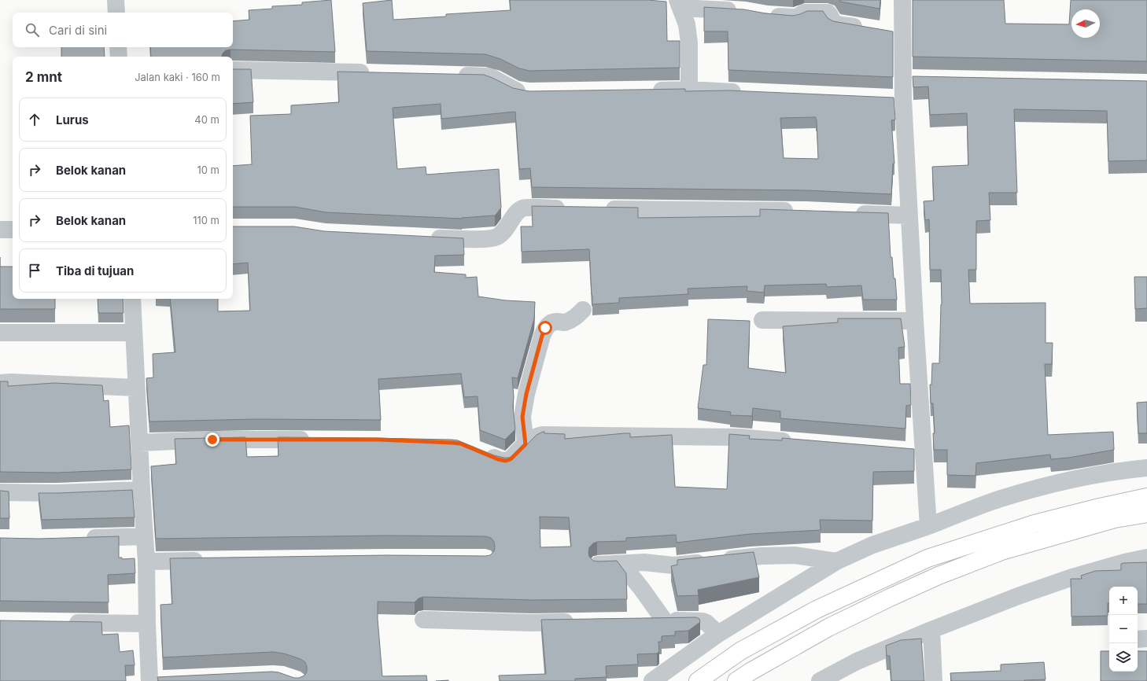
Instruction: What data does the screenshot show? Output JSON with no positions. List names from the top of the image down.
{
  "north": "left",
  "page": {
    "search": "Cari di sini",
    "heading": ["2 mnt", "Jalan kaki · 160 m"],
    "list": [
      ["Lurus", "40 m"],
      ["Belok kanan", "10 m"],
      ["Belok kanan", "110 m"],
      "Tiba di tujuan"
    ],
    "map_buttons": ["+", "−"]
  }
}
